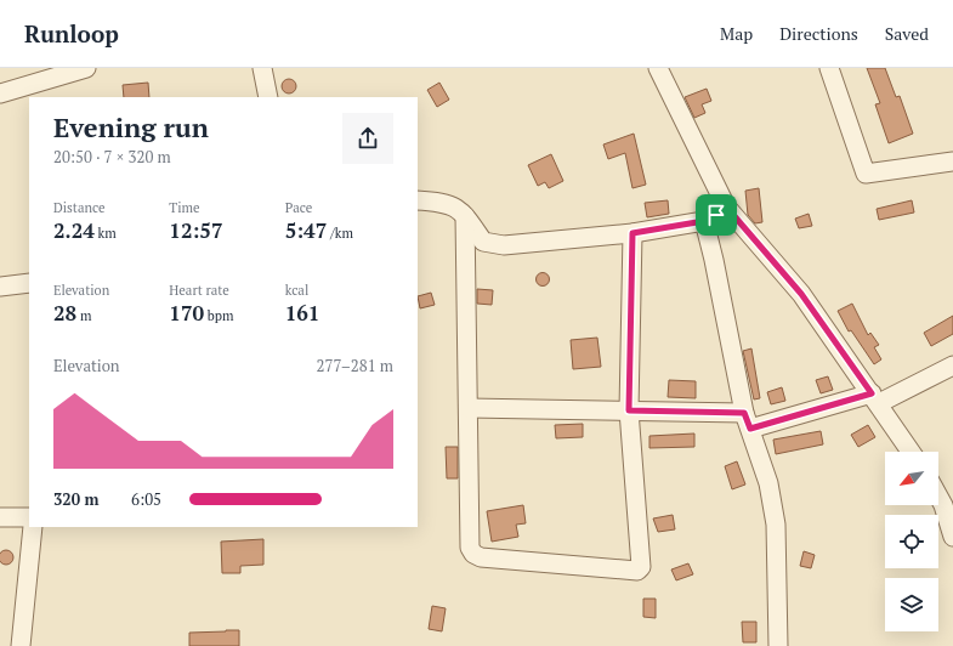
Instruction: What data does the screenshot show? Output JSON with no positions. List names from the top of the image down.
{
  "north": "bottom left",
  "page": {
    "header": "Runloop",
    "nav": ["Map", "Directions", "Saved"],
    "heading": ["Evening run", "20:50 · 7 × 320 m"],
    "stats": [
      ["Distance", "2.24 km"],
      ["Time", "12:57"],
      ["Pace", "5:47 /km"],
      ["Elevation", "28 m"],
      ["Heart rate", "170 bpm"],
      ["kcal", "161"]
    ],
    "chart": ["Elevation", "277–281 m"],
    "list": [
      {
        "name": "320 m",
        "note": "6:05"
      }
    ]
  }
}
